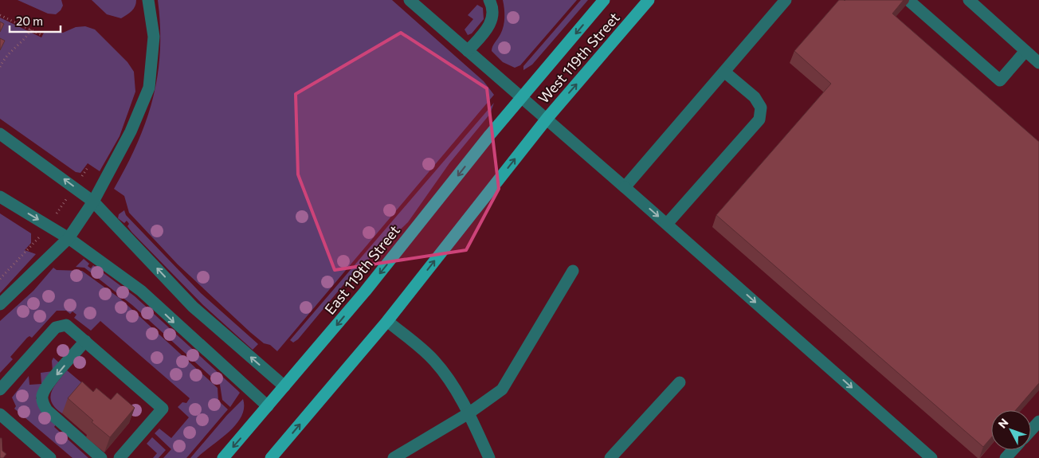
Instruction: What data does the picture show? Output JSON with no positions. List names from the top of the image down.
{
  "streets": {
    "main road": ["West 119th Street", "East 119th Street"]
  },
  "crossings": [
    ["West 119th Street", "East 119th Street"]
  ],
  "scale_bar": "20 m",
  "north": "top left"
}
